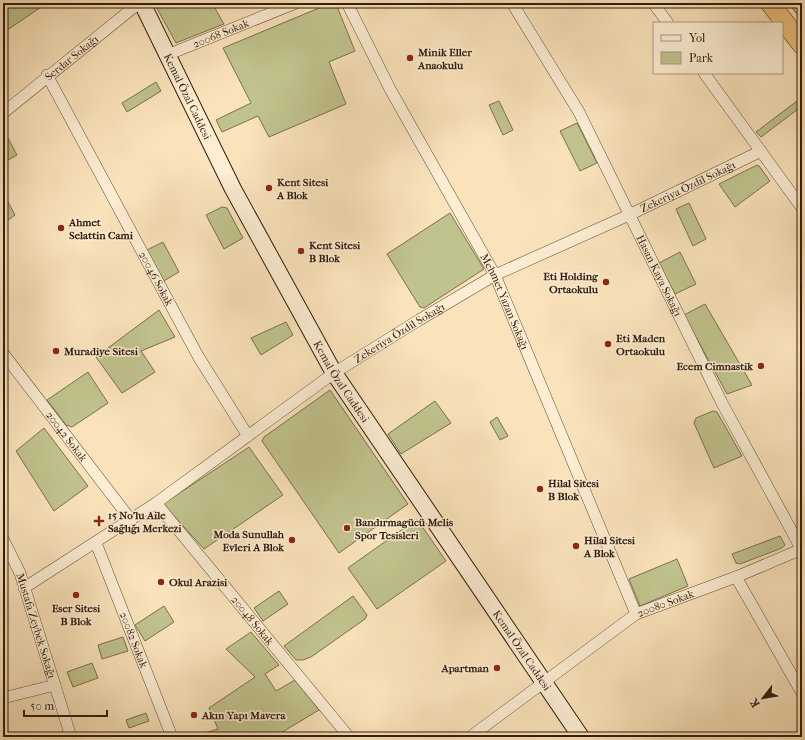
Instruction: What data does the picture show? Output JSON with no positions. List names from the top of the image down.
{
  "streets": {
    "main road": ["Kemal Özal Caddesi"],
    "street": [
      "20068 Sokak",
      "Serdar Sokağı",
      "Zekeriya Özdil Sokağı",
      "Hasan Kaya Sokağı",
      "20046 Sokak",
      "Mehmet Yazan Sokağı",
      "20042 Sokak",
      "20080 Sokak",
      "20048 Sokak",
      "Mustafa Zeybek Sokağı",
      "20082 Sokak"
    ]
  },
  "crossings": [
    ["20068 Sokak", "Kemal Özal Caddesi"],
    ["Serdar Sokağı", "Kemal Özal Caddesi"],
    ["Serdar Sokağı", "20046 Sokak"],
    ["Kemal Özal Caddesi", "Zekeriya Özdil Sokağı"],
    ["Kemal Özal Caddesi", "20080 Sokak"],
    ["Zekeriya Özdil Sokağı", "Hasan Kaya Sokağı"],
    ["Zekeriya Özdil Sokağı", "20046 Sokak"],
    ["Zekeriya Özdil Sokağı", "Mehmet Yazan Sokağı"],
    ["Zekeriya Özdil Sokağı", "20042 Sokak"],
    ["Zekeriya Özdil Sokağı", "20048 Sokak"],
    ["Zekeriya Özdil Sokağı", "Mustafa Zeybek Sokağı"],
    ["Zekeriya Özdil Sokağı", "20082 Sokak"],
    ["Hasan Kaya Sokağı", "20080 Sokak"],
    ["Mehmet Yazan Sokağı", "20080 Sokak"]
  ],
  "places": {
    "other": [
      "Minik Eller Anaokulu",
      "Kent Sitesi A Blok",
      "Ahmet Selattin Cami",
      "Kent Sitesi B Blok",
      "Eti Holding Ortaokulu",
      "Eti Maden Ortaokulu",
      "Muradiye Sitesi",
      "Ecem Cimnastik",
      "Hilal Sitesi B Blok",
      "Bandırmagücü Melis Spor Tesisleri",
      "Moda Sunullah Evleri A Blok",
      "Hilal Sitesi A Blok",
      "Okul Arazisi",
      "Eser Sitesi B Blok",
      "Apartman",
      "Akın Yapı Mavera"
    ],
    "health": ["15 No'lu Aile Sağlığı Merkezi"]
  },
  "legend": ["Yol", "Park"],
  "scale_bar": "50 m",
  "north": "bottom left"
}
